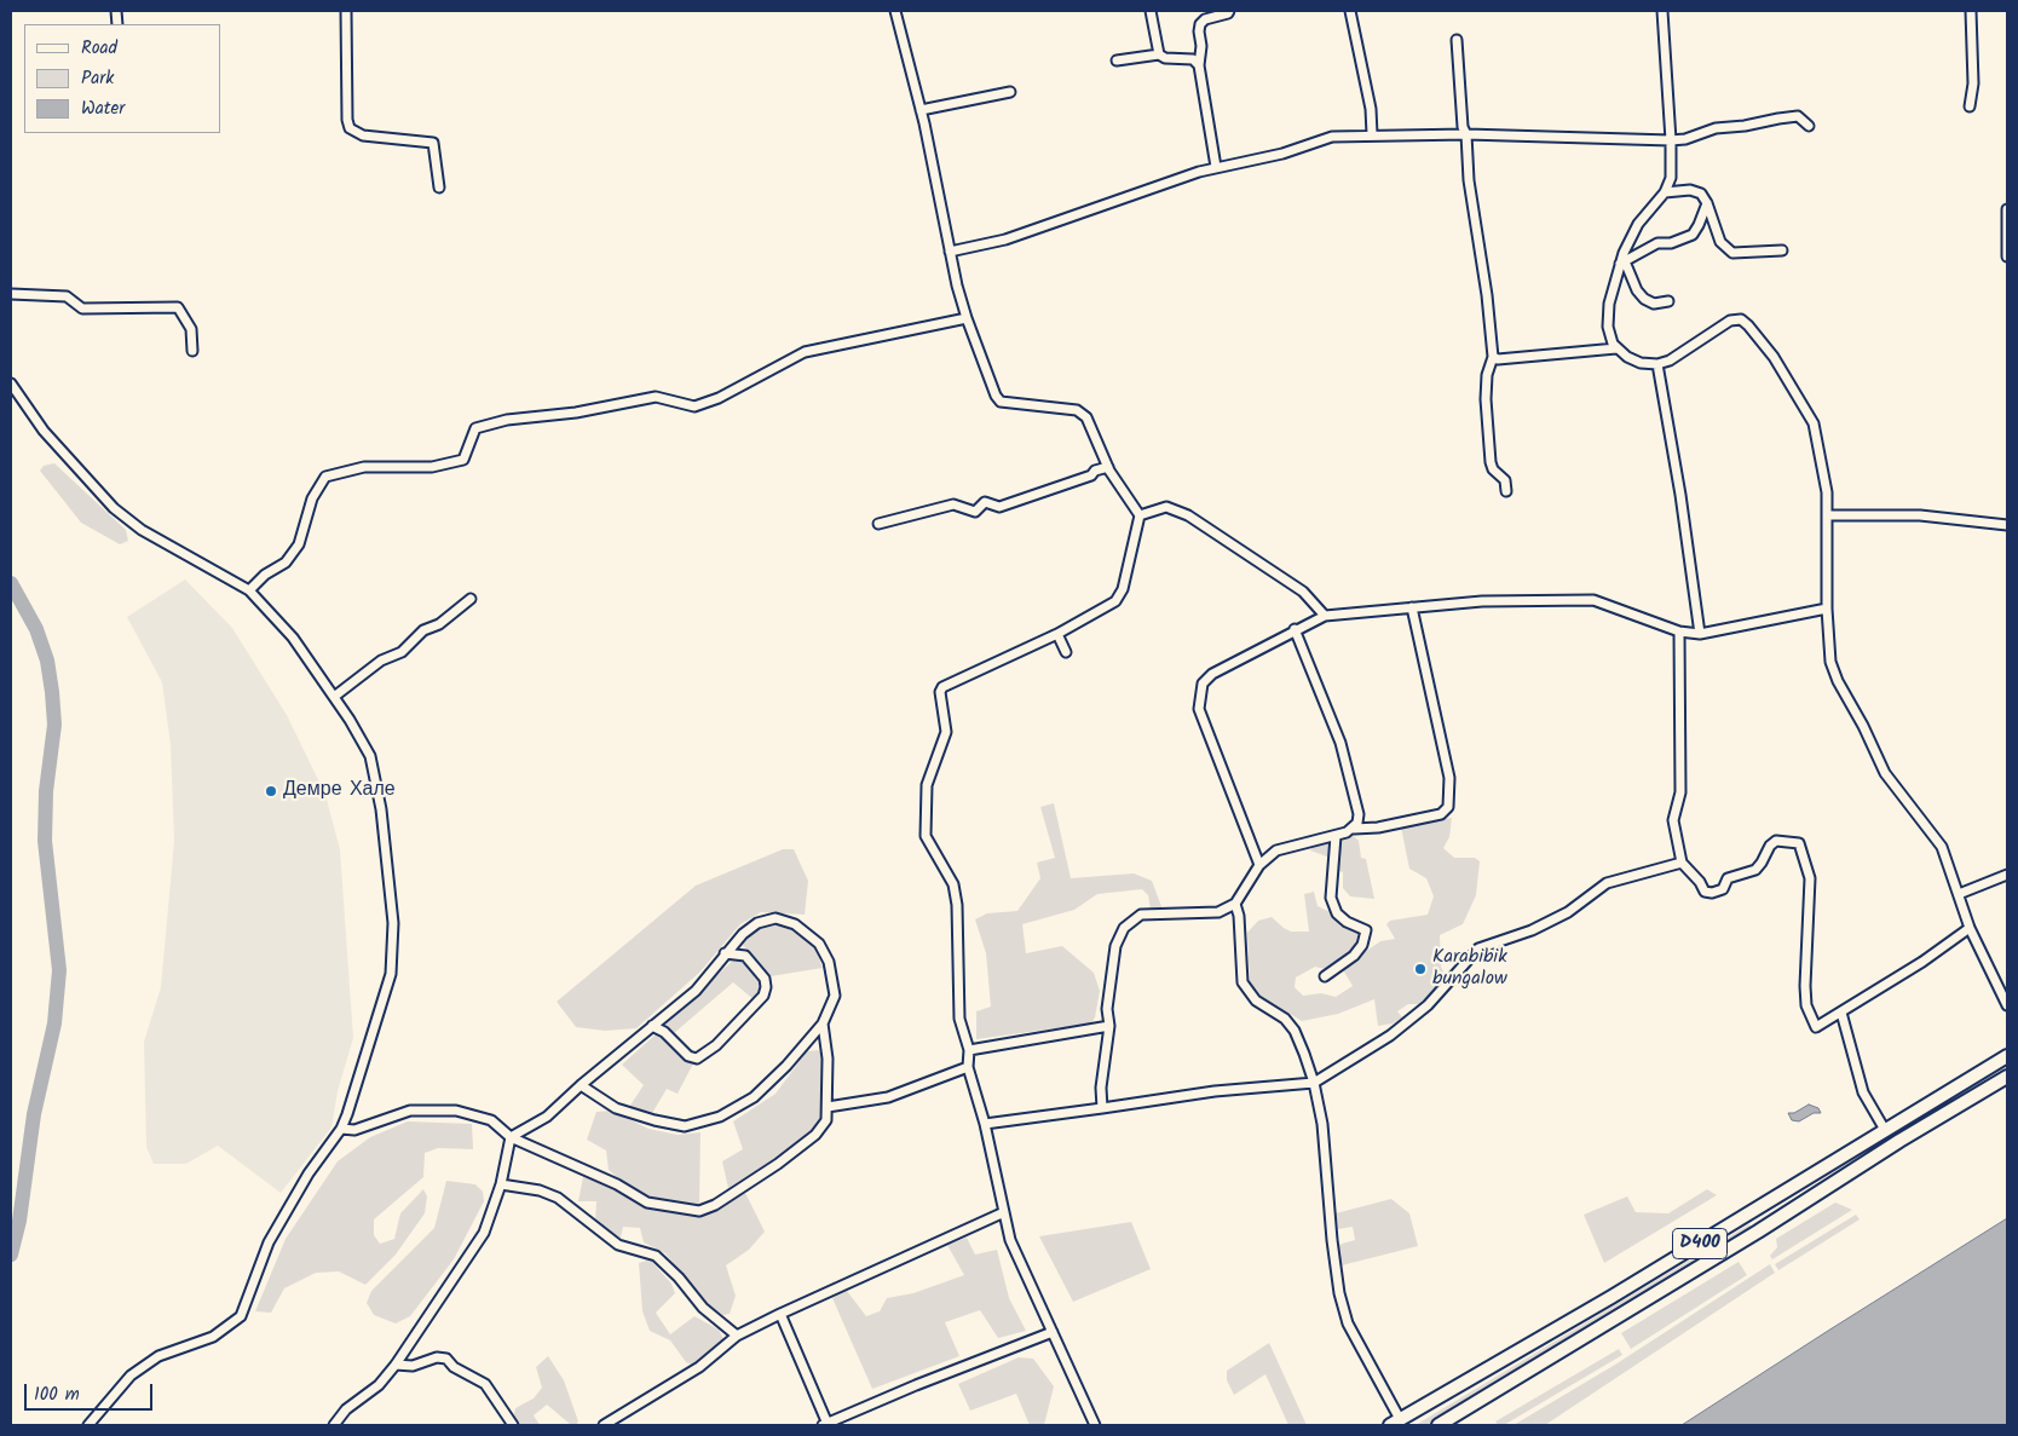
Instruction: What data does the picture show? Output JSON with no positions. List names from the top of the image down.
{
  "streets": {
    "highway": ["D400"]
  },
  "places": ["Демре Хале", "Karabibik bungalow"],
  "legend": ["Road", "Park", "Water"],
  "scale_bar": "100 m"
}
